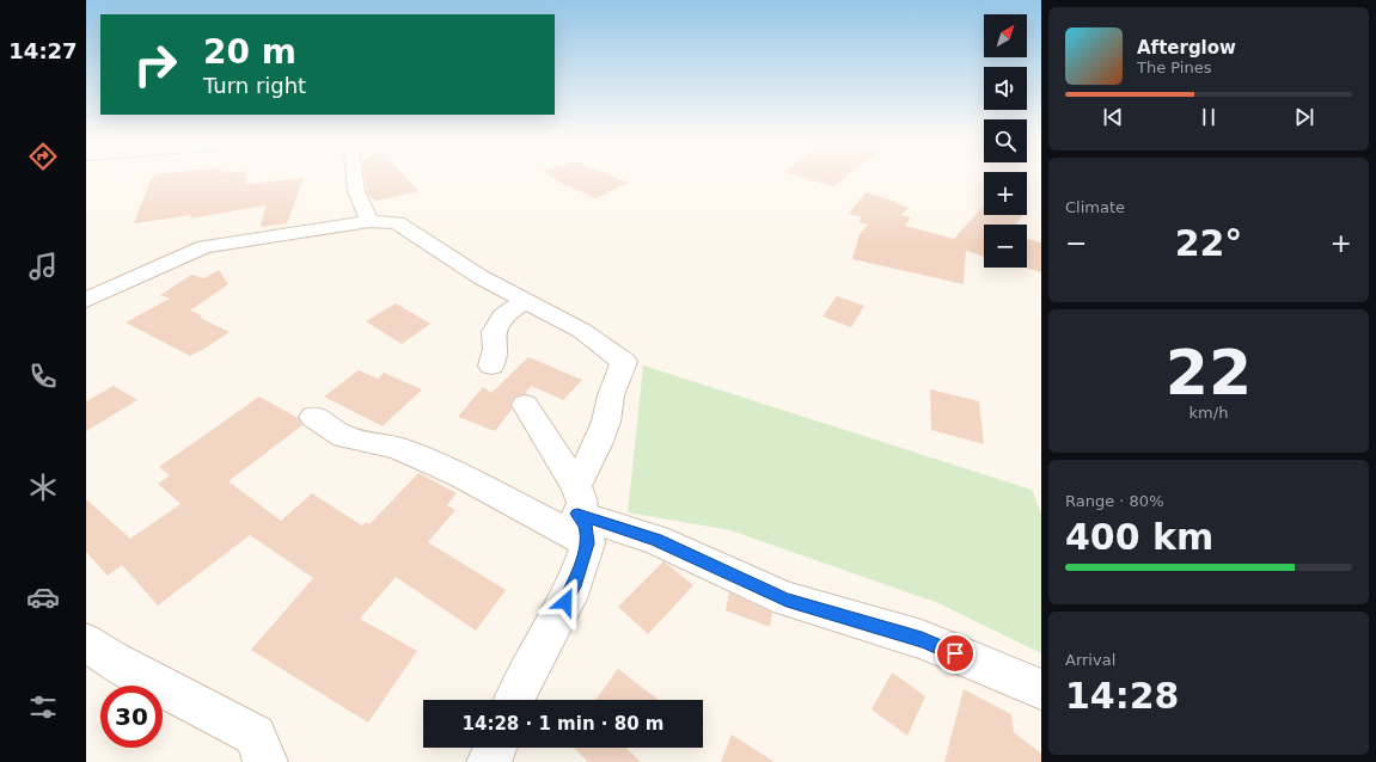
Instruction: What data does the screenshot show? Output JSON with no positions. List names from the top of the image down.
{
  "north": "top right",
  "page": {
    "tabs": "14:27",
    "map_buttons": ["+", "−"],
    "turn": ["20 m", "Turn right"],
    "song": ["Afterglow", "The Pines"],
    "tile": [
      "Climate",
      ["22", "km/h"],
      ["Range · 80%", "400 km"],
      ["Arrival", "14:28"]
    ],
    "heat": ["−", "22°", "+"],
    "limit": "30",
    "trip": "14:28 · 1 min · 80 m"
  }
}
